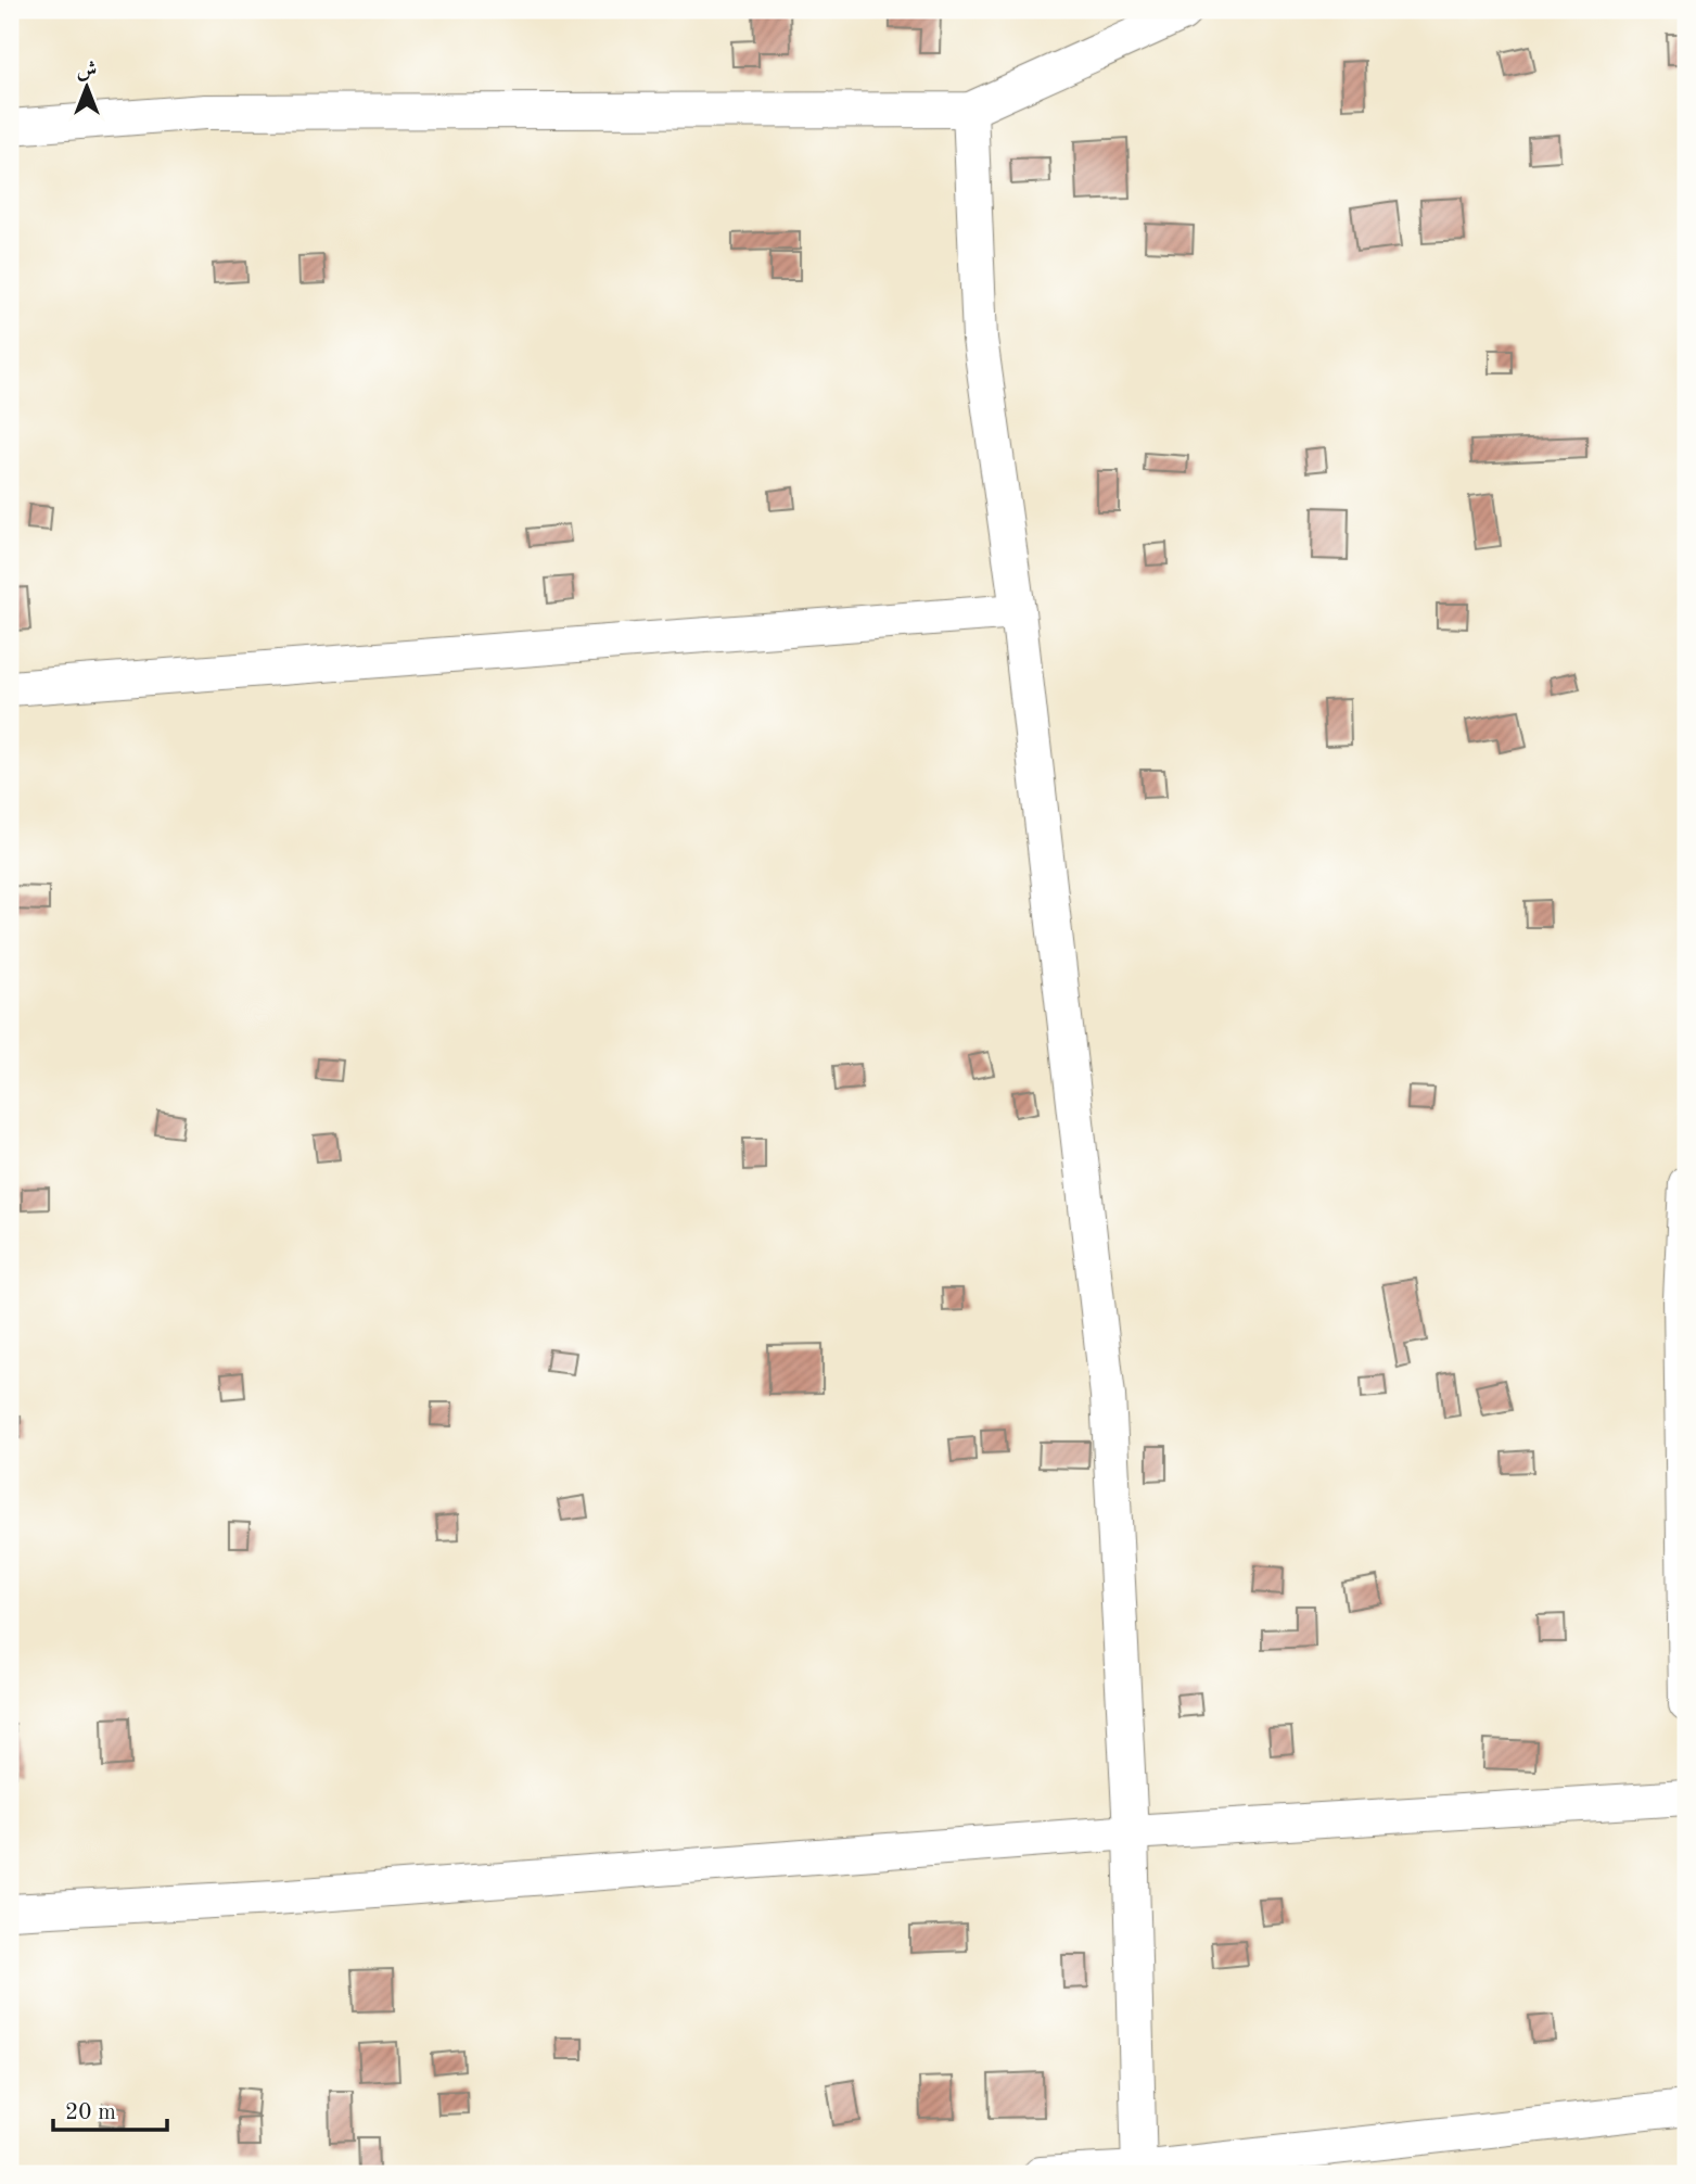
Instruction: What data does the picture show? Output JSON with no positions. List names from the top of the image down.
{
  "scale_bar": "20 m",
  "north": "top"
}
